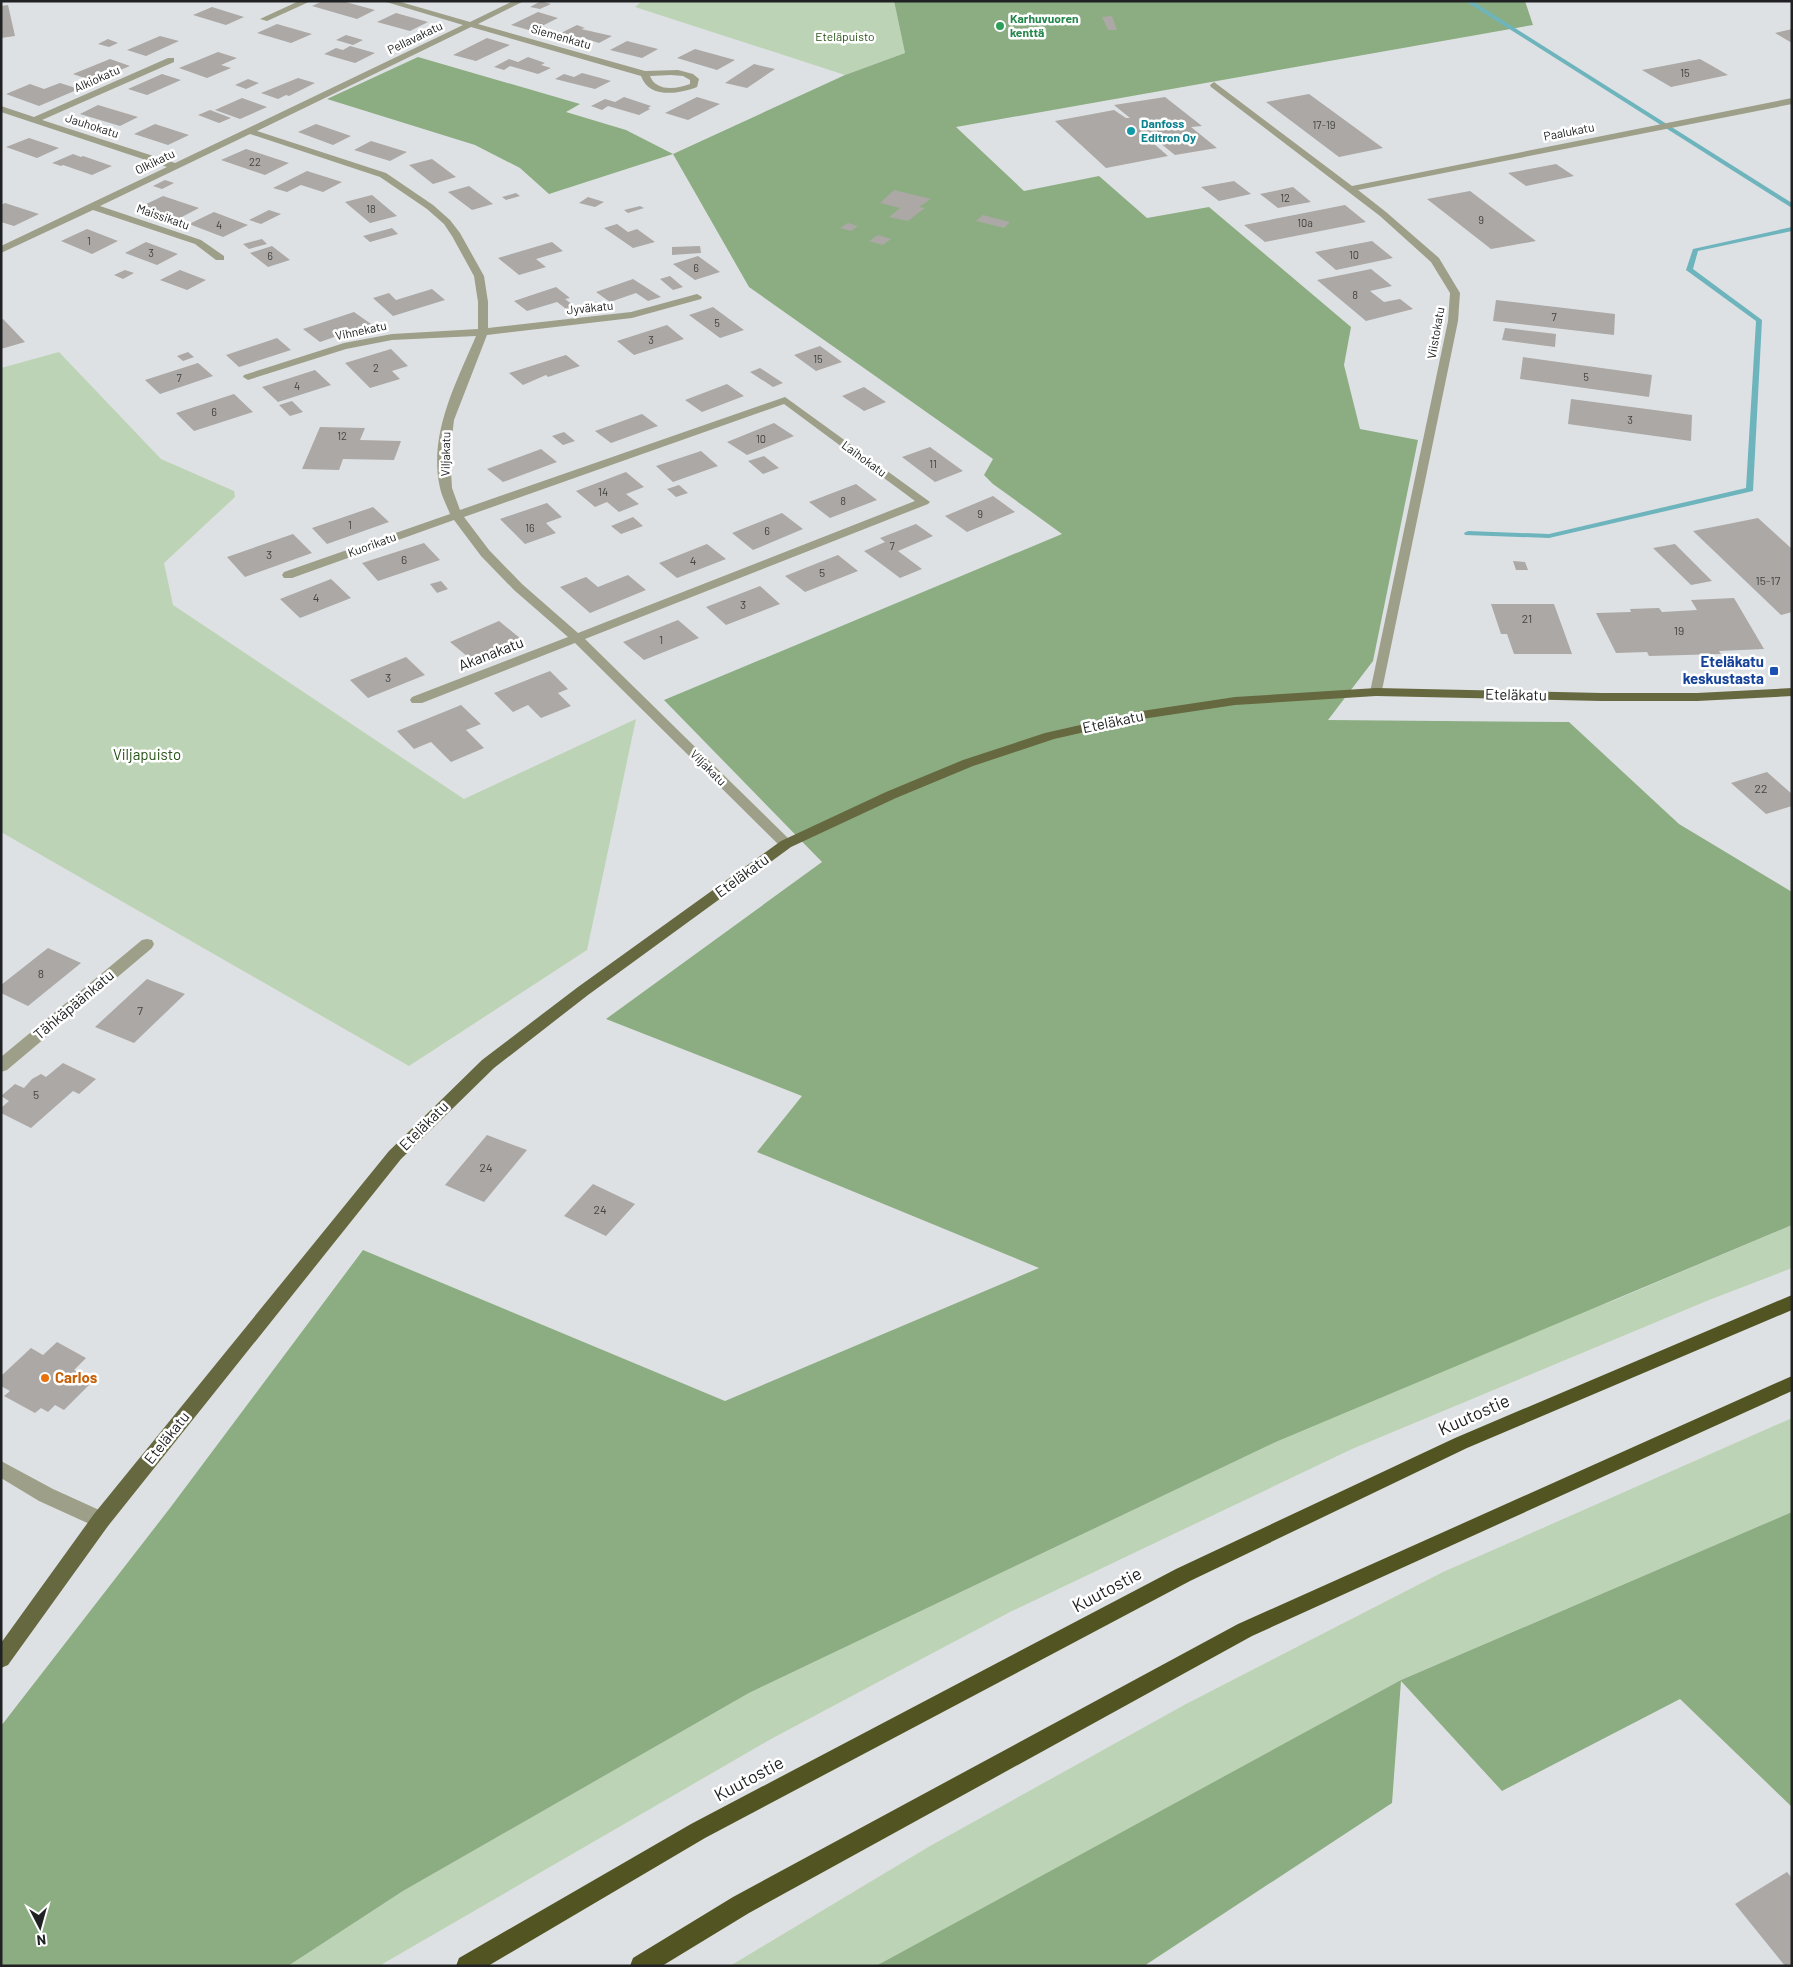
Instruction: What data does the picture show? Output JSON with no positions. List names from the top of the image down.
{
  "streets": {
    "highway": ["Kuutostie"],
    "main road": ["Eteläkatu"],
    "street": [
      "Siemenkatu",
      "Pellavakatu",
      "Alkiokatu",
      "Jauhokatu",
      "Paalukatu",
      "Olkikatu",
      "Maissikatu",
      "Jyväkatu",
      "Vihnekatu",
      "Viistokatu",
      "Viljakatu",
      "Laihokatu",
      "Kuorikatu",
      "Akanakatu",
      "Tähkäpäänkatu"
    ]
  },
  "crossings": [
    ["Siemenkatu", "Pellavakatu"],
    ["Pellavakatu", "Olkikatu"],
    ["Alkiokatu", "Jauhokatu"],
    ["Jauhokatu", "Olkikatu"],
    ["Paalukatu", "Viistokatu"],
    ["Olkikatu", "Maissikatu"],
    ["Olkikatu", "Viljakatu"],
    ["Jyväkatu", "Vihnekatu"],
    ["Jyväkatu", "Viljakatu"],
    ["Vihnekatu", "Viljakatu"],
    ["Viistokatu", "Eteläkatu"],
    ["Viljakatu", "Laihokatu"],
    ["Viljakatu", "Kuorikatu"],
    ["Viljakatu", "Akanakatu"],
    ["Viljakatu", "Eteläkatu"],
    ["Laihokatu", "Kuorikatu"],
    ["Laihokatu", "Akanakatu"]
  ],
  "parks": ["Eteläpuisto", "Viljapuisto"],
  "places": {
    "other": ["Karhuvuoren kenttä", "Danfoss Editron Oy", "Carlos"],
    "transit": ["Eteläkatu keskustasta"]
  },
  "house_numbers": [
    "15",
    "17-19",
    "22",
    "12",
    "18",
    "9",
    "10a",
    "4",
    "1",
    "3",
    "10",
    "6",
    "6",
    "8",
    "7",
    "5",
    "3",
    "15",
    "2",
    "5",
    "7",
    "4",
    "6",
    "3",
    "12",
    "10",
    "11",
    "14",
    "8",
    "9",
    "1",
    "16",
    "6",
    "7",
    "3",
    "6",
    "4",
    "5",
    "15-17",
    "4",
    "3",
    "21",
    "19",
    "1",
    "3",
    "22",
    "8",
    "7",
    "5",
    "24",
    "24"
  ],
  "north": "bottom"
}
